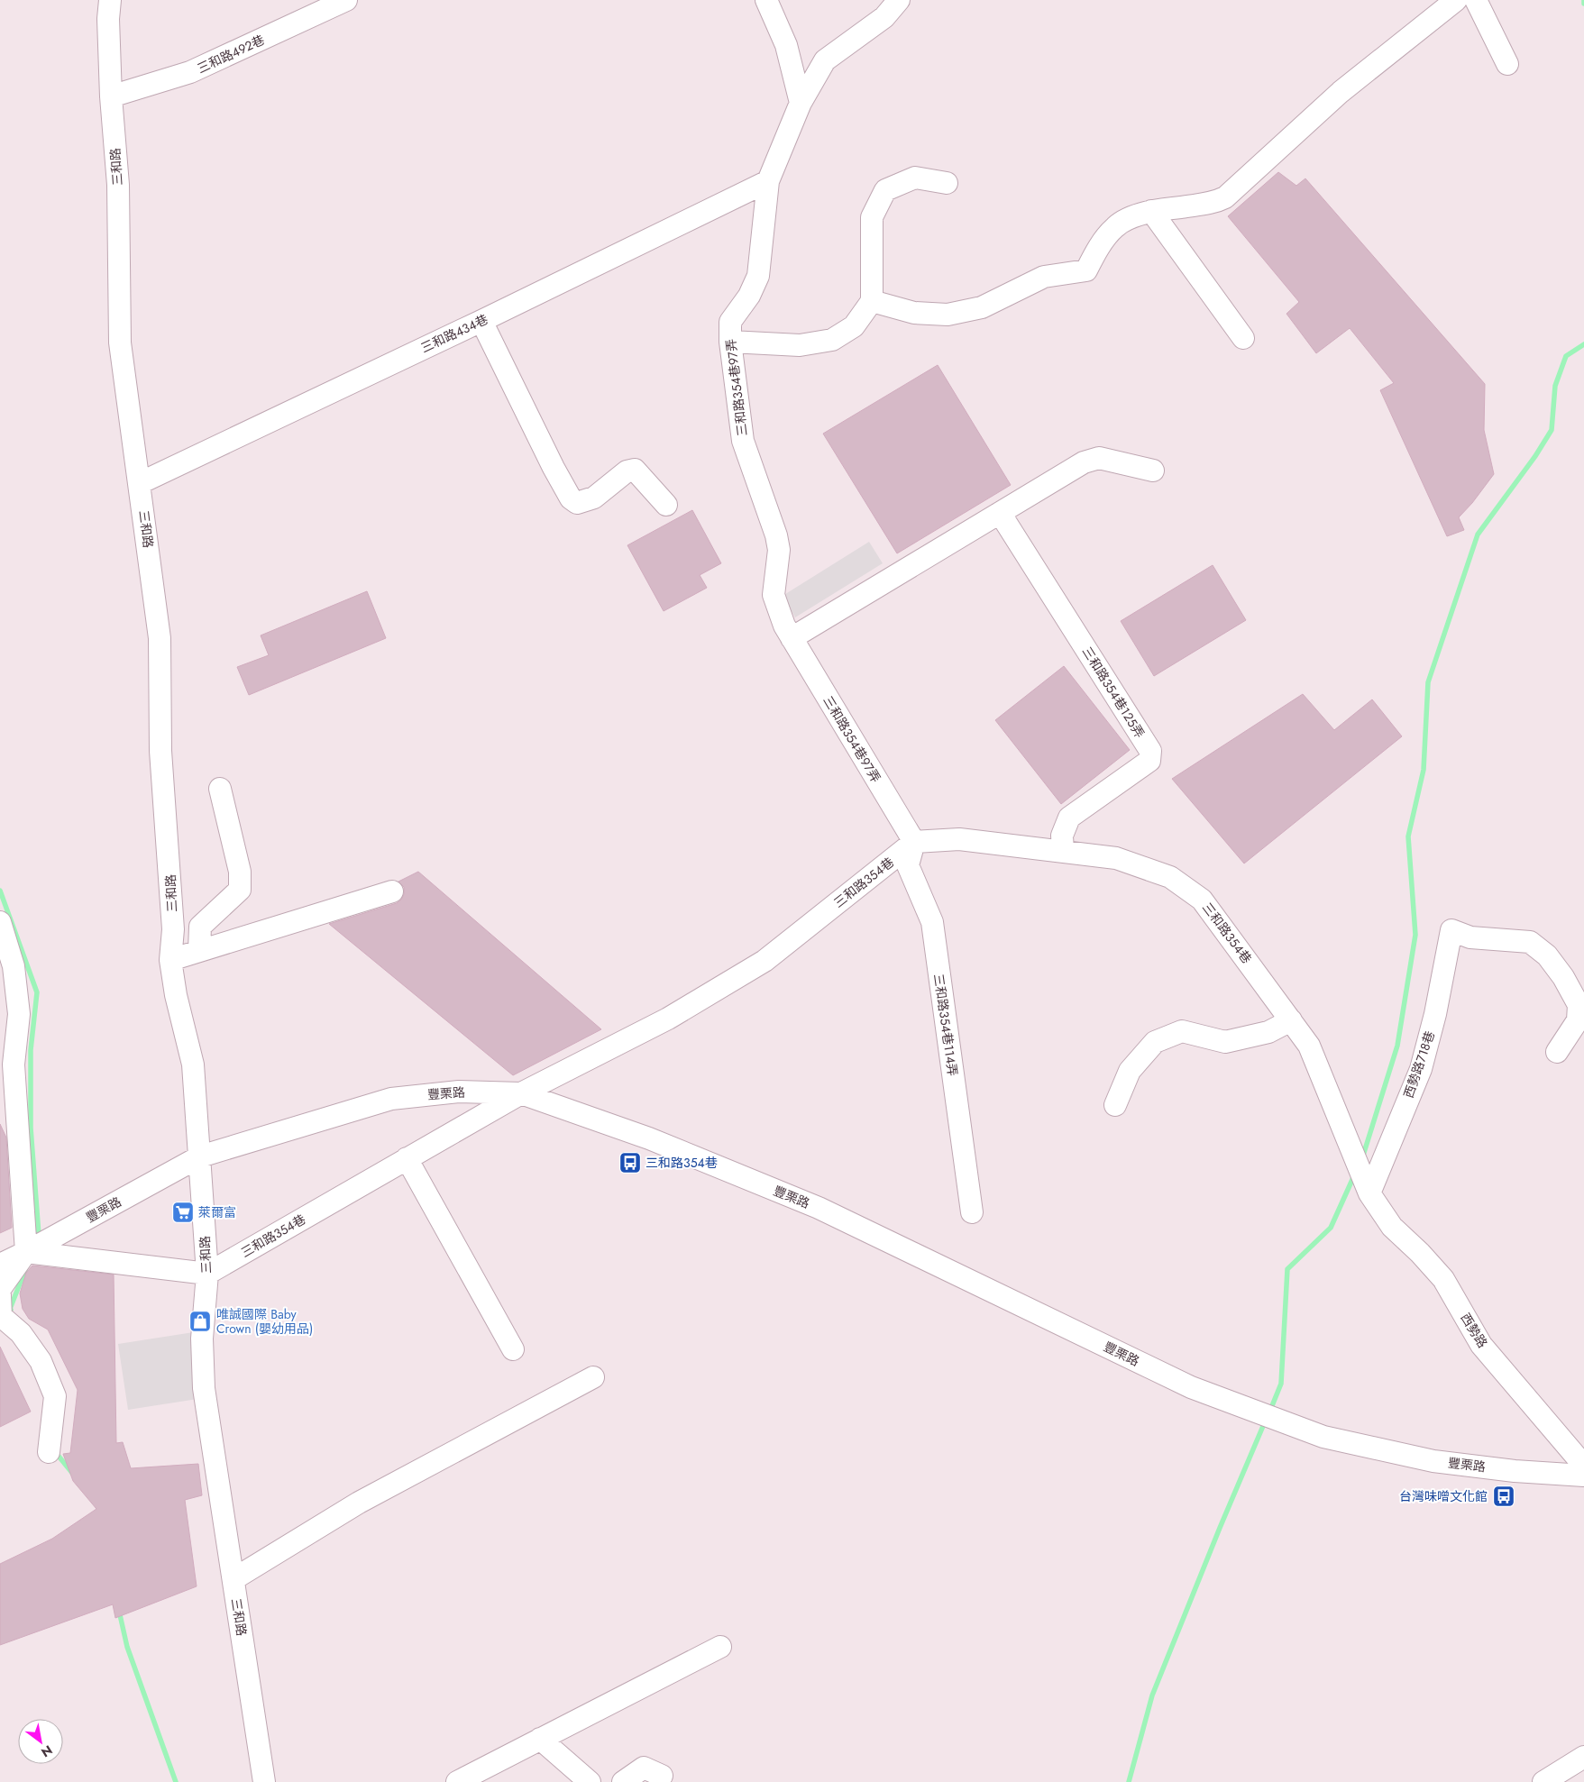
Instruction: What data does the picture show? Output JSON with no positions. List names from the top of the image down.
{
  "streets": {
    "street": [
      "三和路492巷",
      "三和路",
      "三和路434巷",
      "三和路354巷97弄",
      "三和路354巷125弄",
      "三和路354巷",
      "三和路354巷114弄",
      "西勢路718巷",
      "豐栗路",
      "西勢路"
    ]
  },
  "crossings": [
    ["三和路492巷", "三和路"],
    ["三和路", "三和路434巷"],
    ["三和路", "三和路354巷"],
    ["三和路", "豐栗路"],
    ["三和路434巷", "三和路354巷97弄"],
    ["三和路354巷97弄", "三和路354巷"],
    ["三和路354巷97弄", "三和路354巷114弄"],
    ["三和路354巷125弄", "三和路354巷"],
    ["三和路354巷", "三和路354巷114弄"],
    ["三和路354巷", "西勢路718巷"],
    ["三和路354巷", "豐栗路"],
    ["三和路354巷", "西勢路"],
    ["西勢路718巷", "西勢路"]
  ],
  "places": {
    "bus stop": ["三和路354巷", "台灣味噌文化館"],
    "supermarket": ["萊爾富"],
    "shop": ["唯誠國際 Baby Crown (嬰幼用品)"]
  },
  "north": "bottom right"
}
